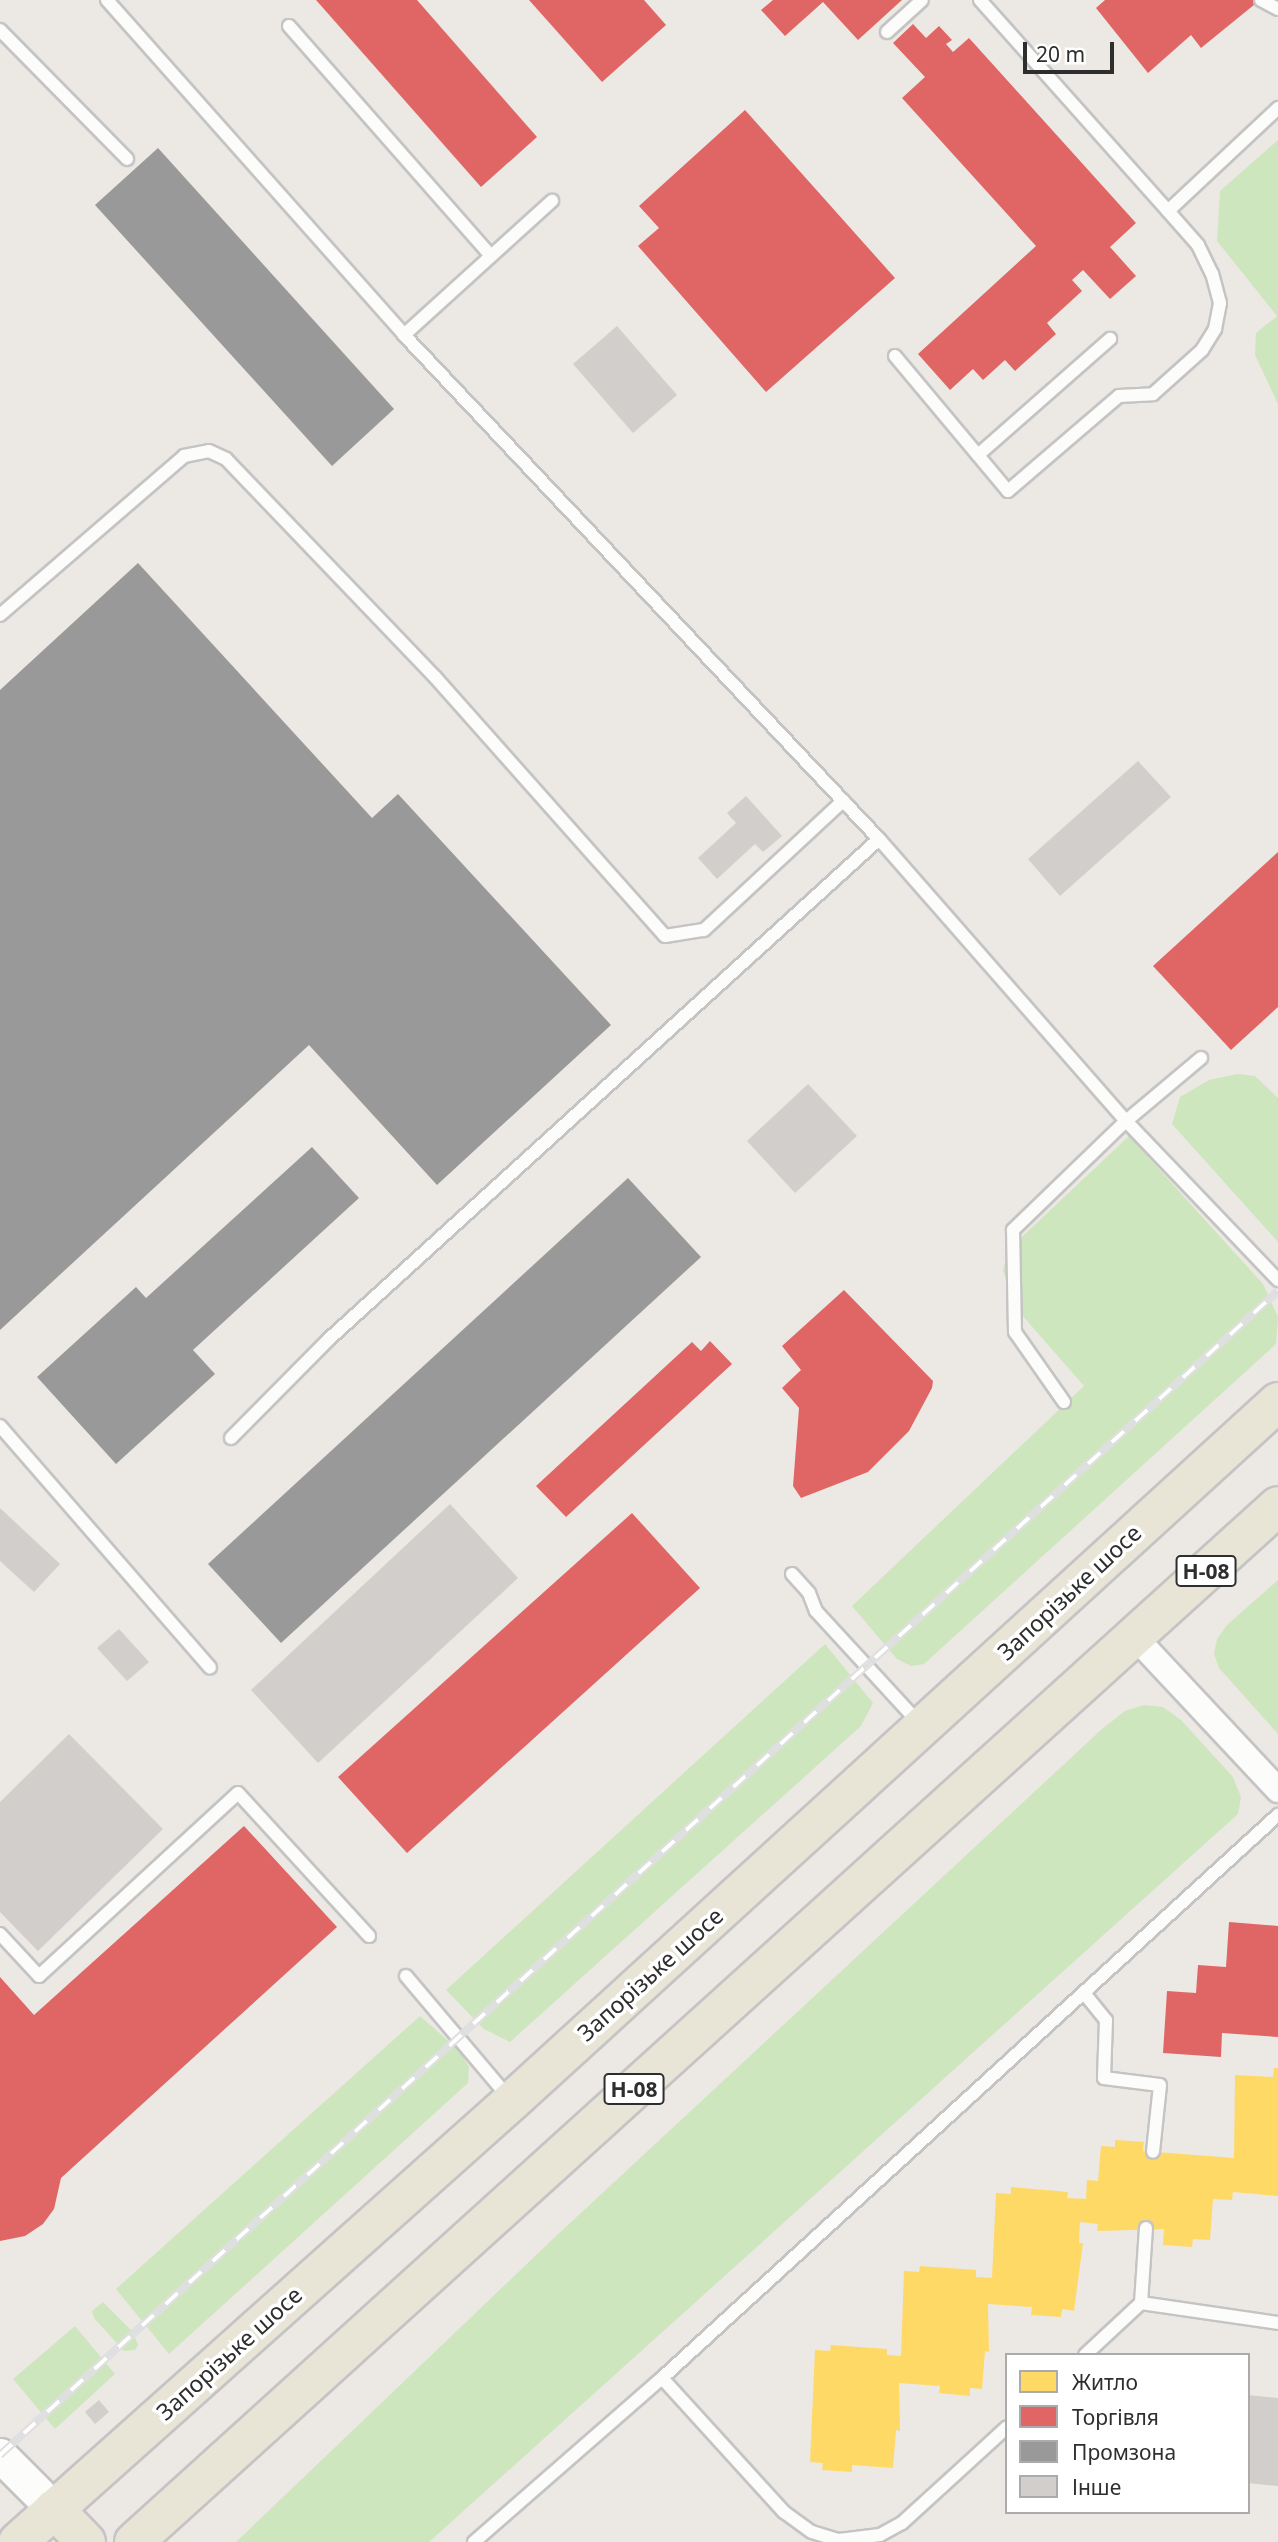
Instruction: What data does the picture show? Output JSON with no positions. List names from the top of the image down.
{
  "streets": {
    "main road": ["Н-08", "Запорізьке шосе"]
  },
  "legend": [
    "Житло",
    "Торгівля",
    "Промзона",
    "Інше"
  ],
  "scale_bar": "20 m"
}
